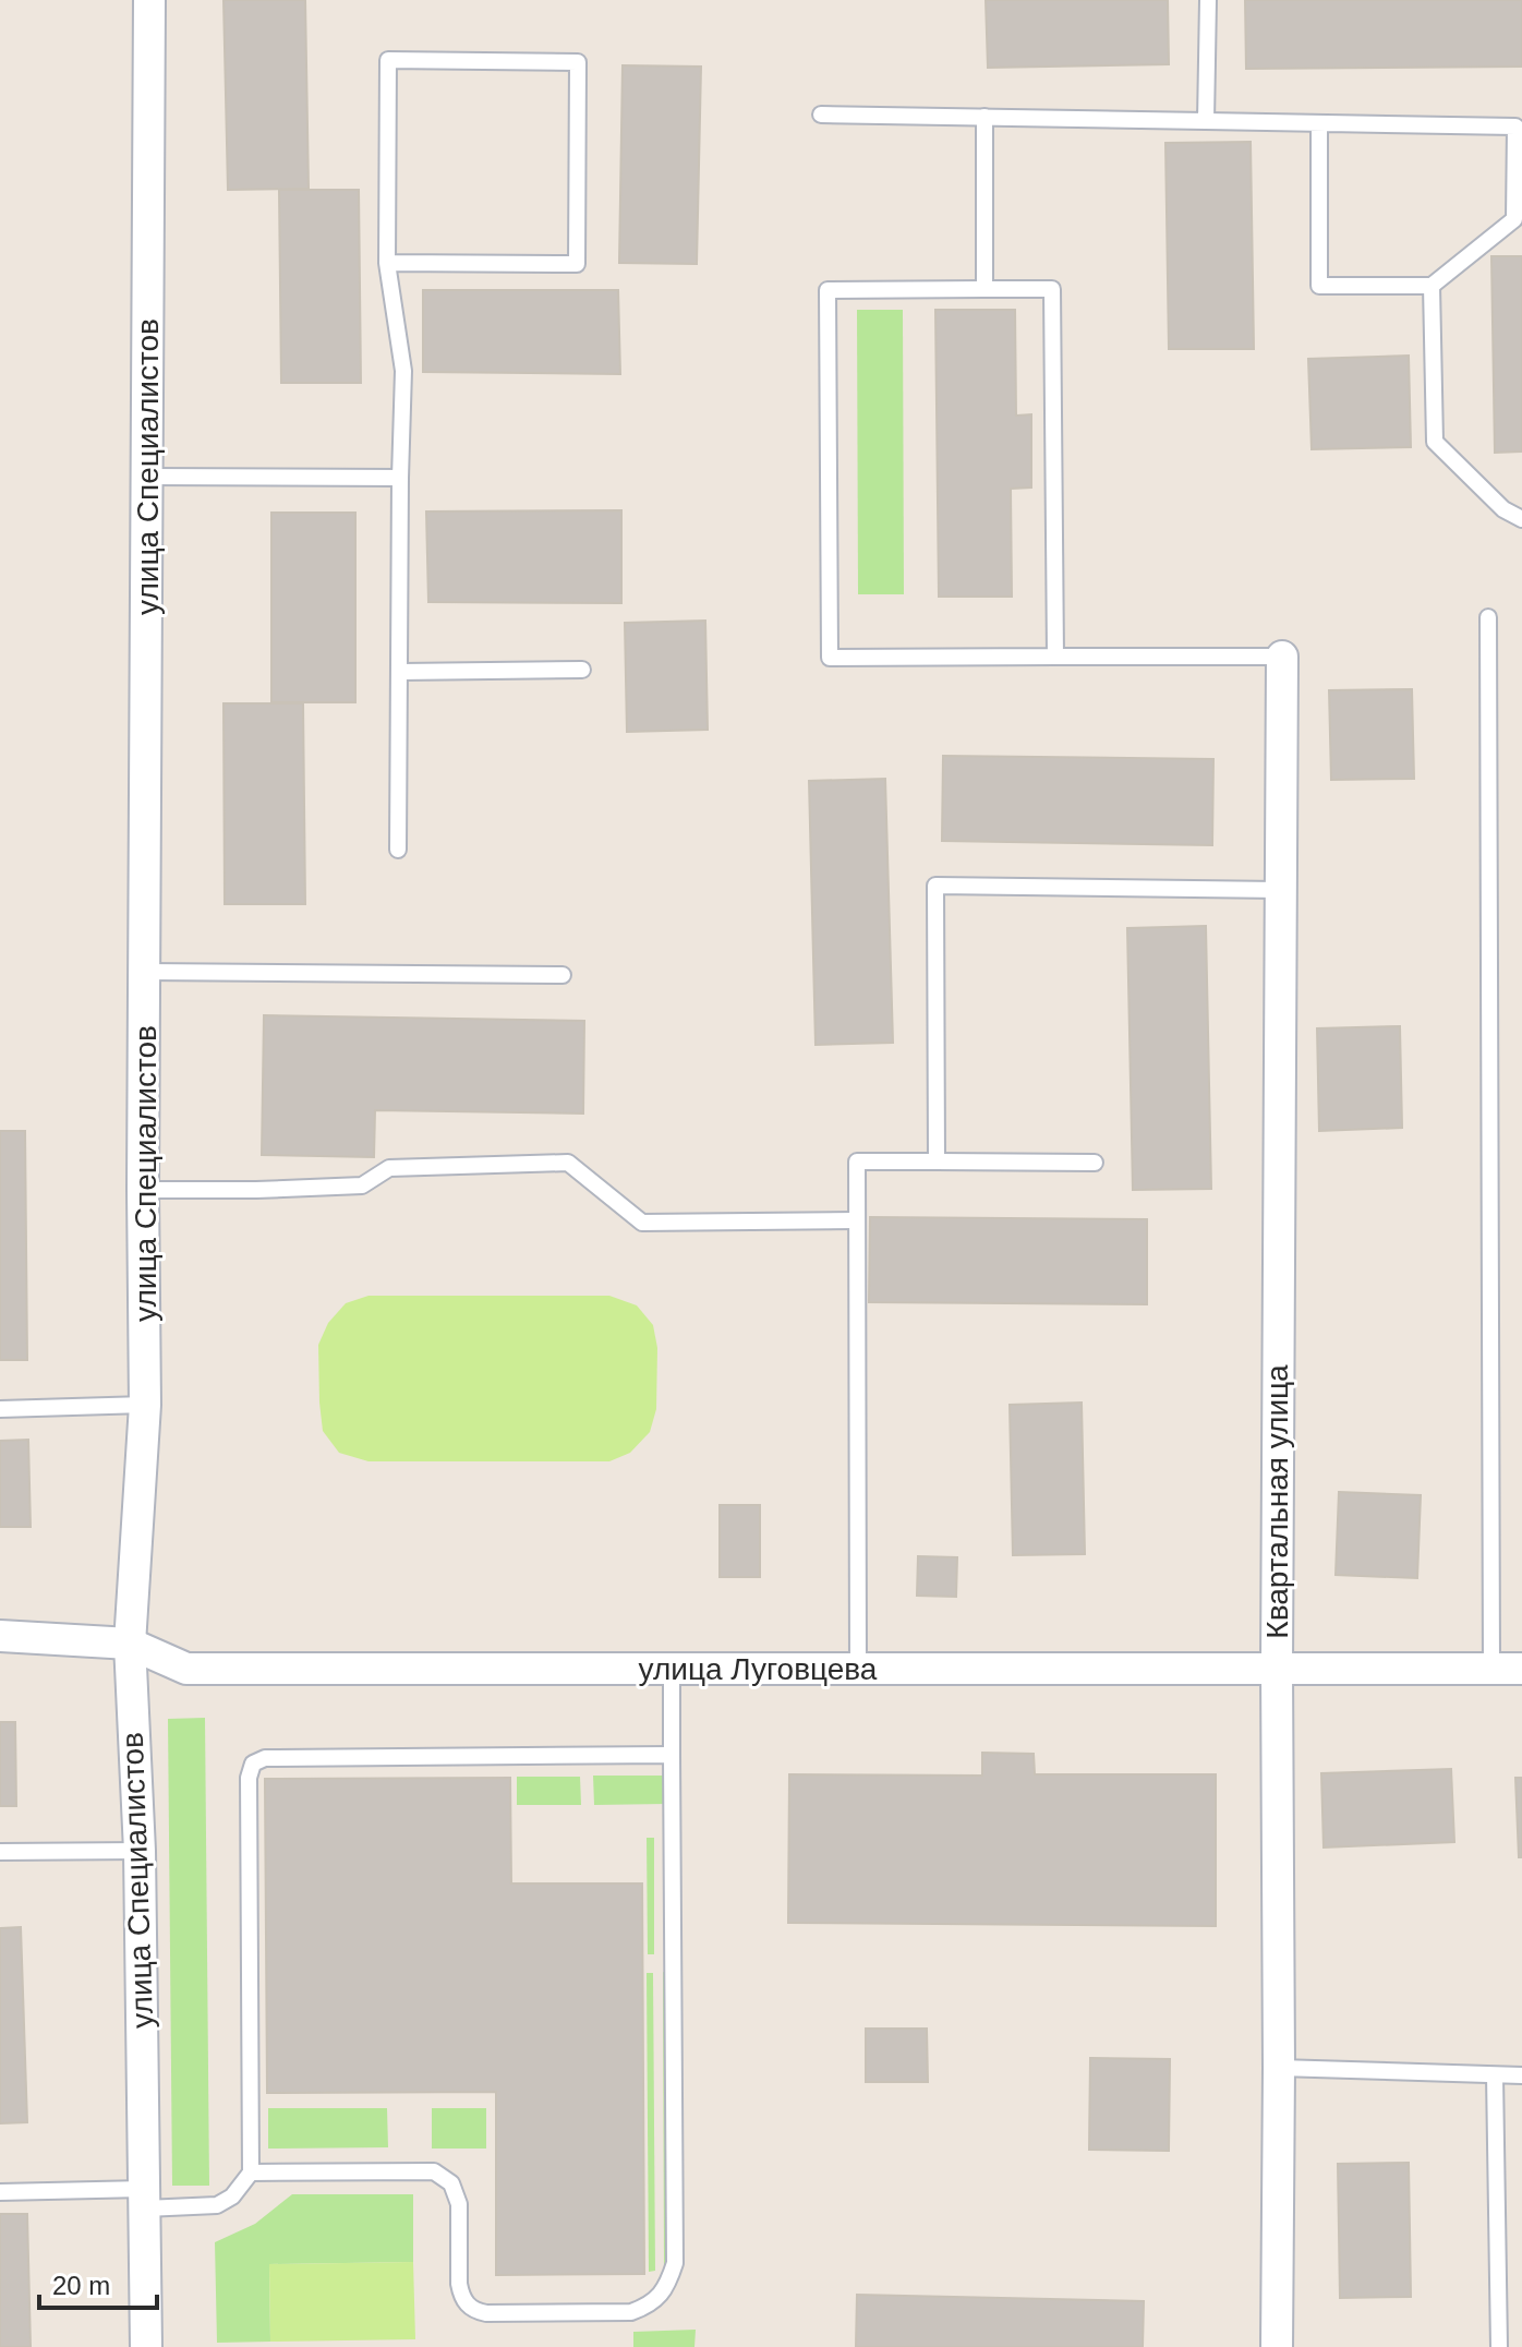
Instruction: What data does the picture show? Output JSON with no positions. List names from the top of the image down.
{
  "streets": {
    "street": ["улица Специалистов", "Квартальная улица", "улица Луговцева"]
  },
  "crossings": [
    ["улица Специалистов", "улица Луговцева"],
    ["Квартальная улица", "улица Луговцева"]
  ],
  "scale_bar": "20 m"
}
